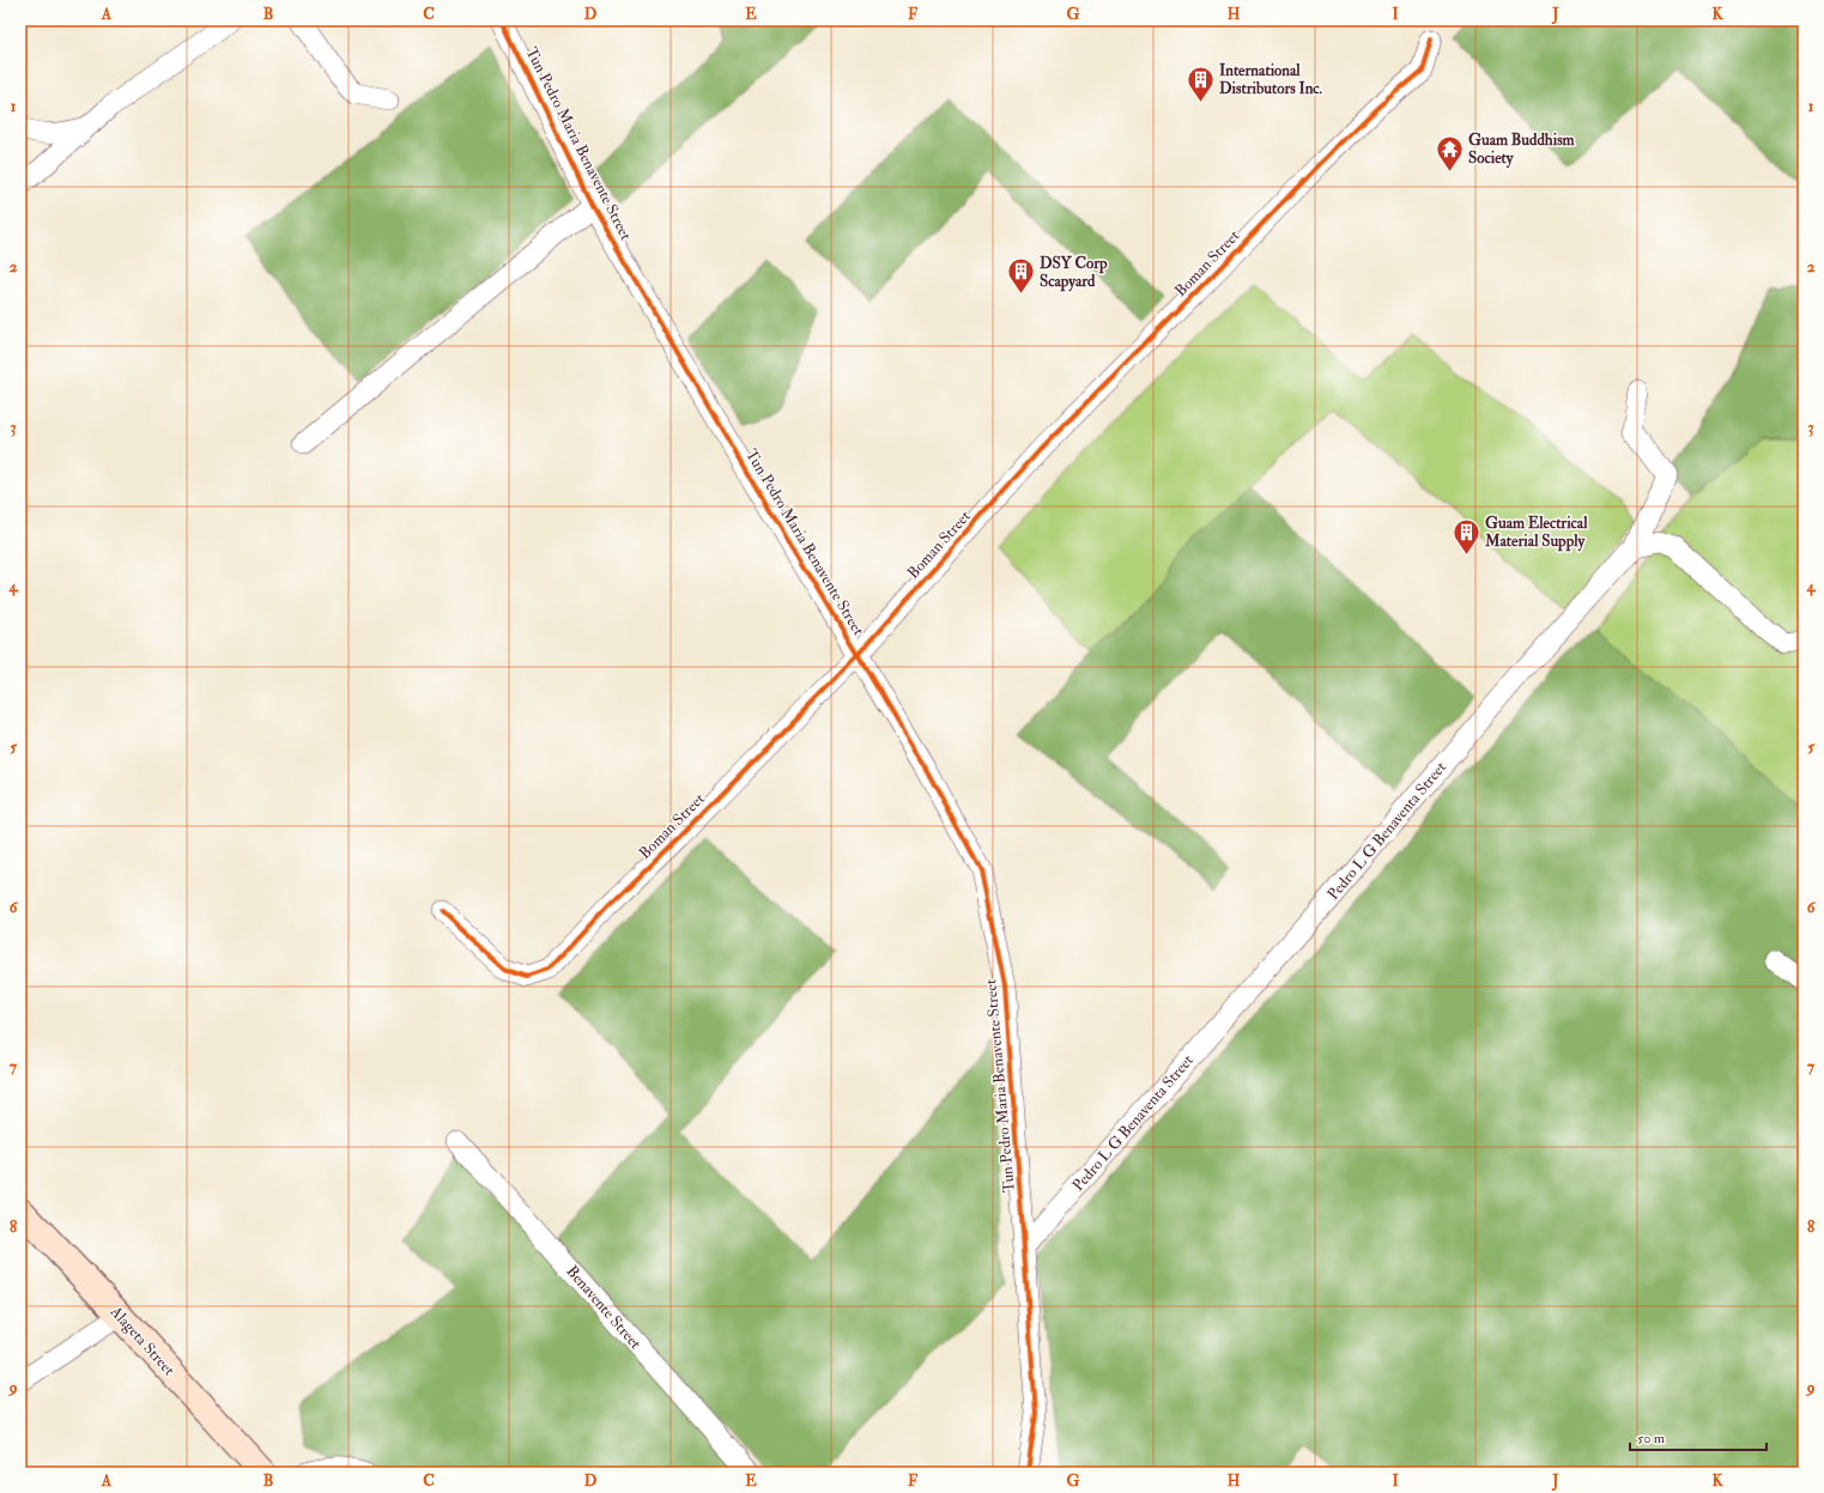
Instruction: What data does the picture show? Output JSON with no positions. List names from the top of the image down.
{
  "streets": {
    "main road": ["Alageta Street"],
    "street": [
      "Tun Pedro Maria Benavente Street",
      "Boman Street",
      "Pedro L G Benaventa Street",
      "Benavente Street"
    ]
  },
  "crossings": [
    ["Tun Pedro Maria Benavente Street", "Boman Street"],
    ["Tun Pedro Maria Benavente Street", "Pedro L G Benaventa Street"]
  ],
  "places": {
    "building": ["International Distributors Inc.", "DSY Corp Scapyard", "Guam Electrical Material Supply"],
    "temple": ["Guam Buddhism Society"]
  },
  "scale_bar": "50 m",
  "grid": {
    "columns": [
      "A",
      "B",
      "C",
      "D",
      "E",
      "F",
      "G",
      "H",
      "I",
      "J",
      "K"
    ],
    "rows": [
      "1",
      "2",
      "3",
      "4",
      "5",
      "6",
      "7",
      "8",
      "9"
    ]
  }
}
